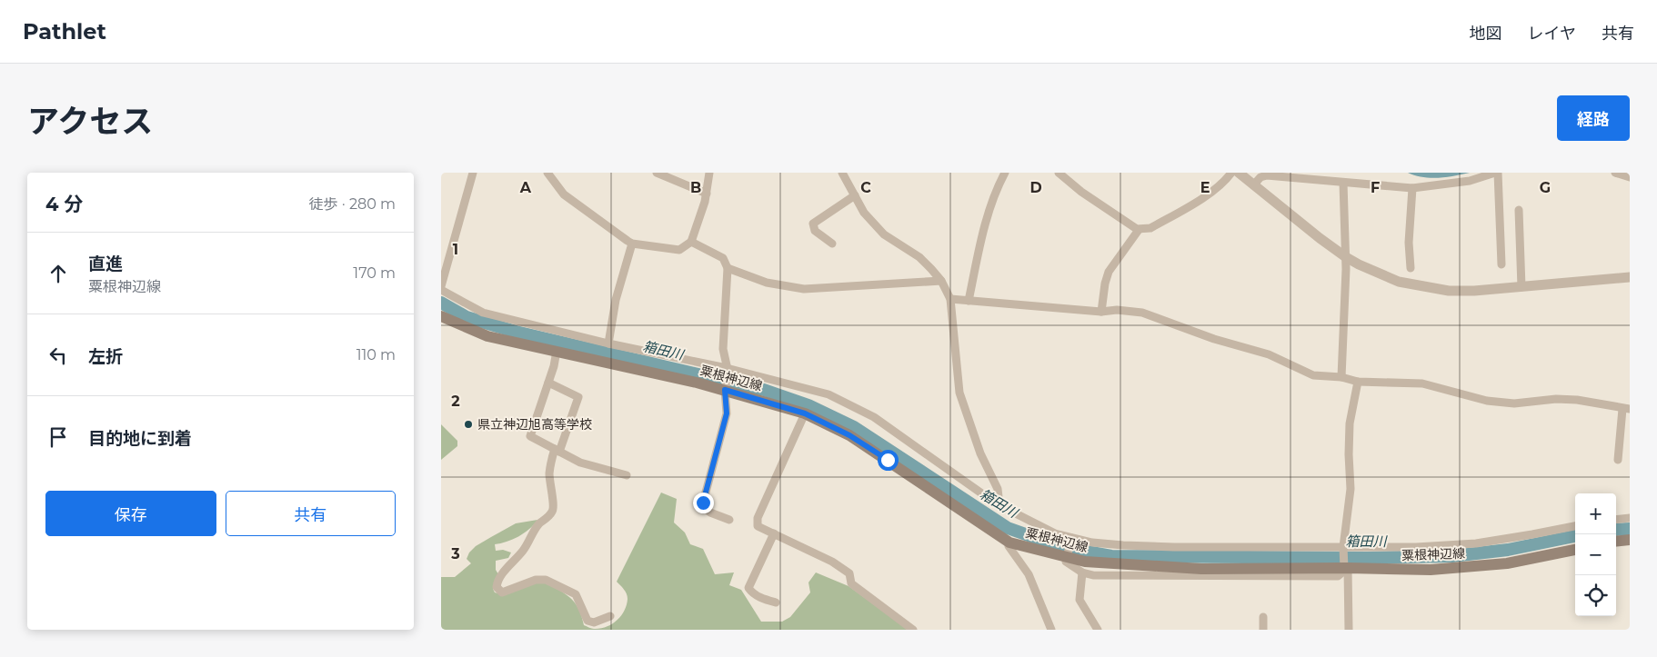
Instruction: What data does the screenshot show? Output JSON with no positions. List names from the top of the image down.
{
  "streets": {
    "main road": ["粟根神辺線"]
  },
  "water": ["箱田川"],
  "places": ["県立神辺旭高等学校"],
  "page": {
    "header": "Pathlet",
    "nav": ["地図", "レイヤ", "共有"],
    "title": "アクセス",
    "buttons": [
      "経路",
      ["保存", "共有"]
    ],
    "heading": ["4 分", "徒歩 · 280 m"],
    "list": [
      ["直進", "粟根神辺線", "170 m"],
      ["左折", "110 m"],
      "目的地に到着"
    ],
    "map_buttons": ["+", "−"]
  },
  "grid": {
    "columns": [
      "A",
      "B",
      "C",
      "D",
      "E",
      "F",
      "G"
    ],
    "rows": ["1", "2", "3"]
  }
}
